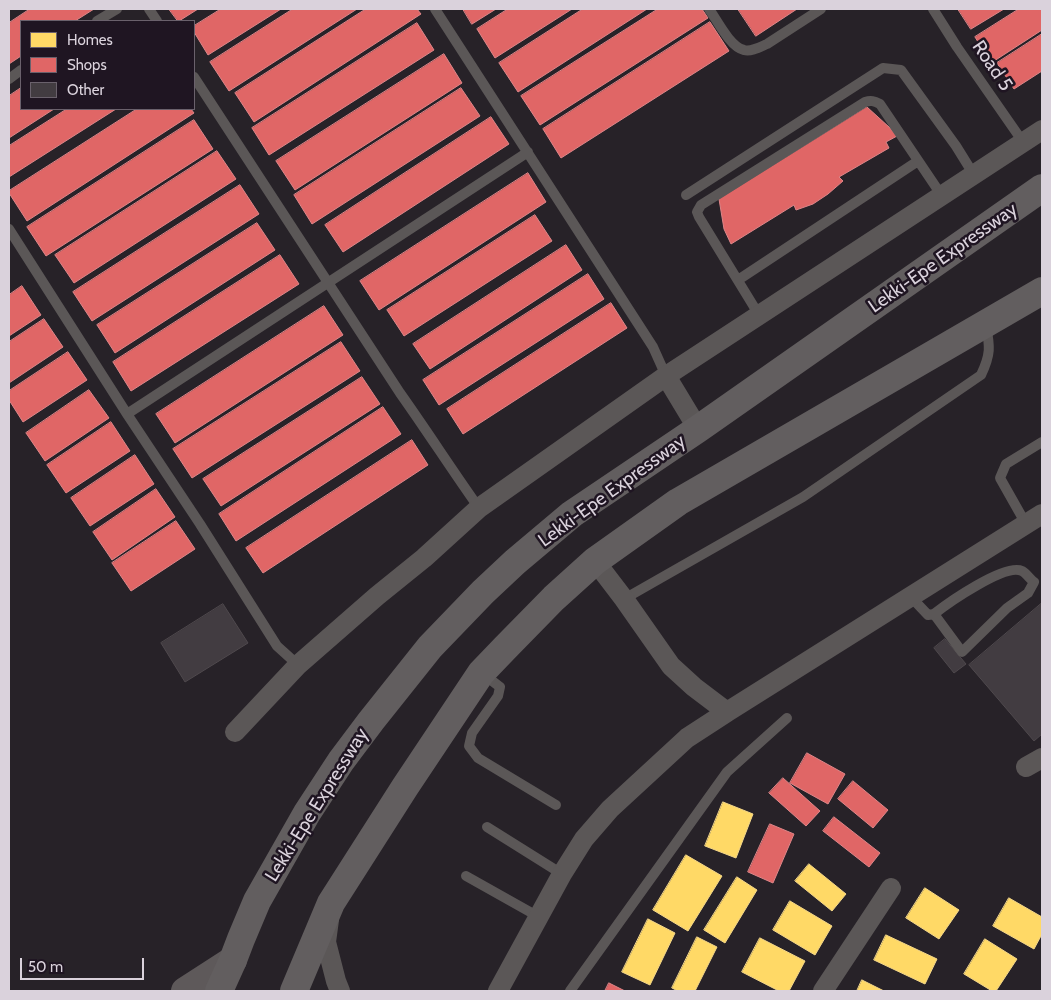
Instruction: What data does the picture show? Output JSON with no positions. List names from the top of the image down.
{
  "streets": {
    "highway": ["Lekki-Epe Expressway"],
    "lane": ["Road 5"]
  },
  "legend": ["Homes", "Shops", "Other"],
  "scale_bar": "50 m"
}
